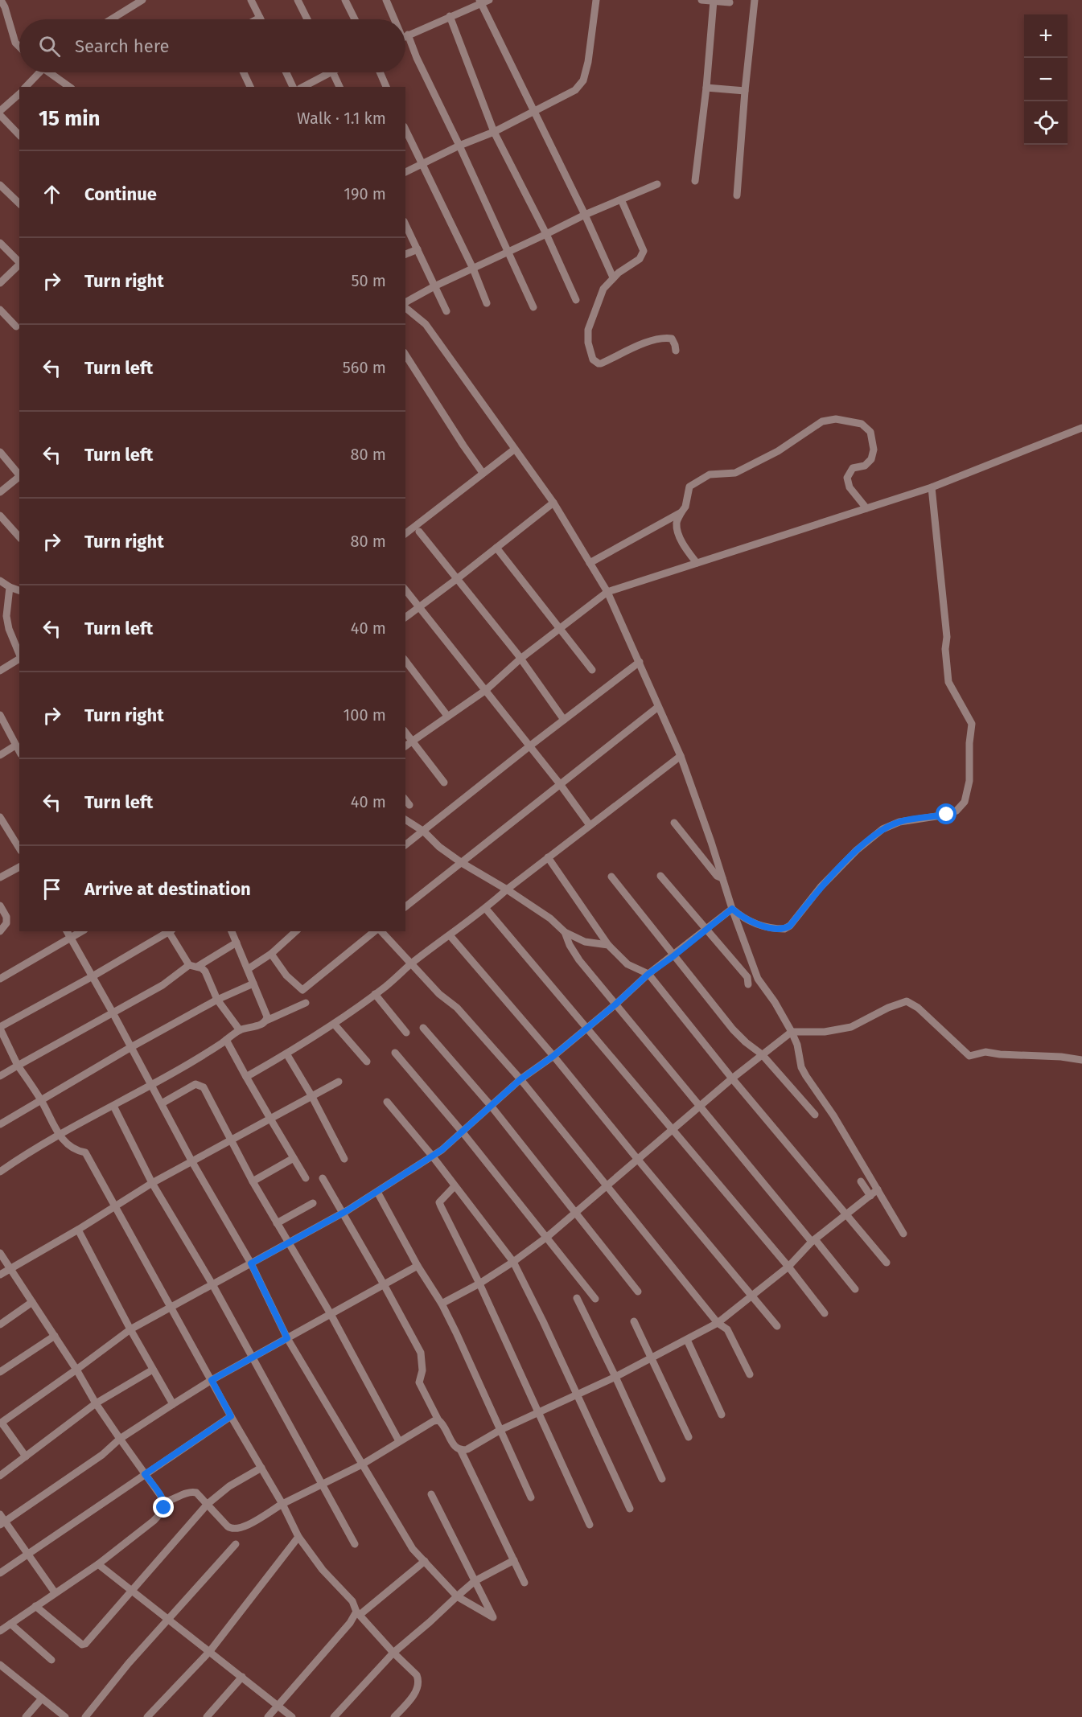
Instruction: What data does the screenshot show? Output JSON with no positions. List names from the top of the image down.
{
  "page": {
    "map_buttons": ["+", "−"],
    "search": "Search here",
    "heading": ["15 min", "Walk · 1.1 km"],
    "list": [
      ["Continue", "190 m"],
      ["Turn right", "50 m"],
      ["Turn left", "560 m"],
      ["Turn left", "80 m"],
      ["Turn right", "80 m"],
      ["Turn left", "40 m"],
      ["Turn right", "100 m"],
      ["Turn left", "40 m"],
      "Arrive at destination"
    ]
  }
}
